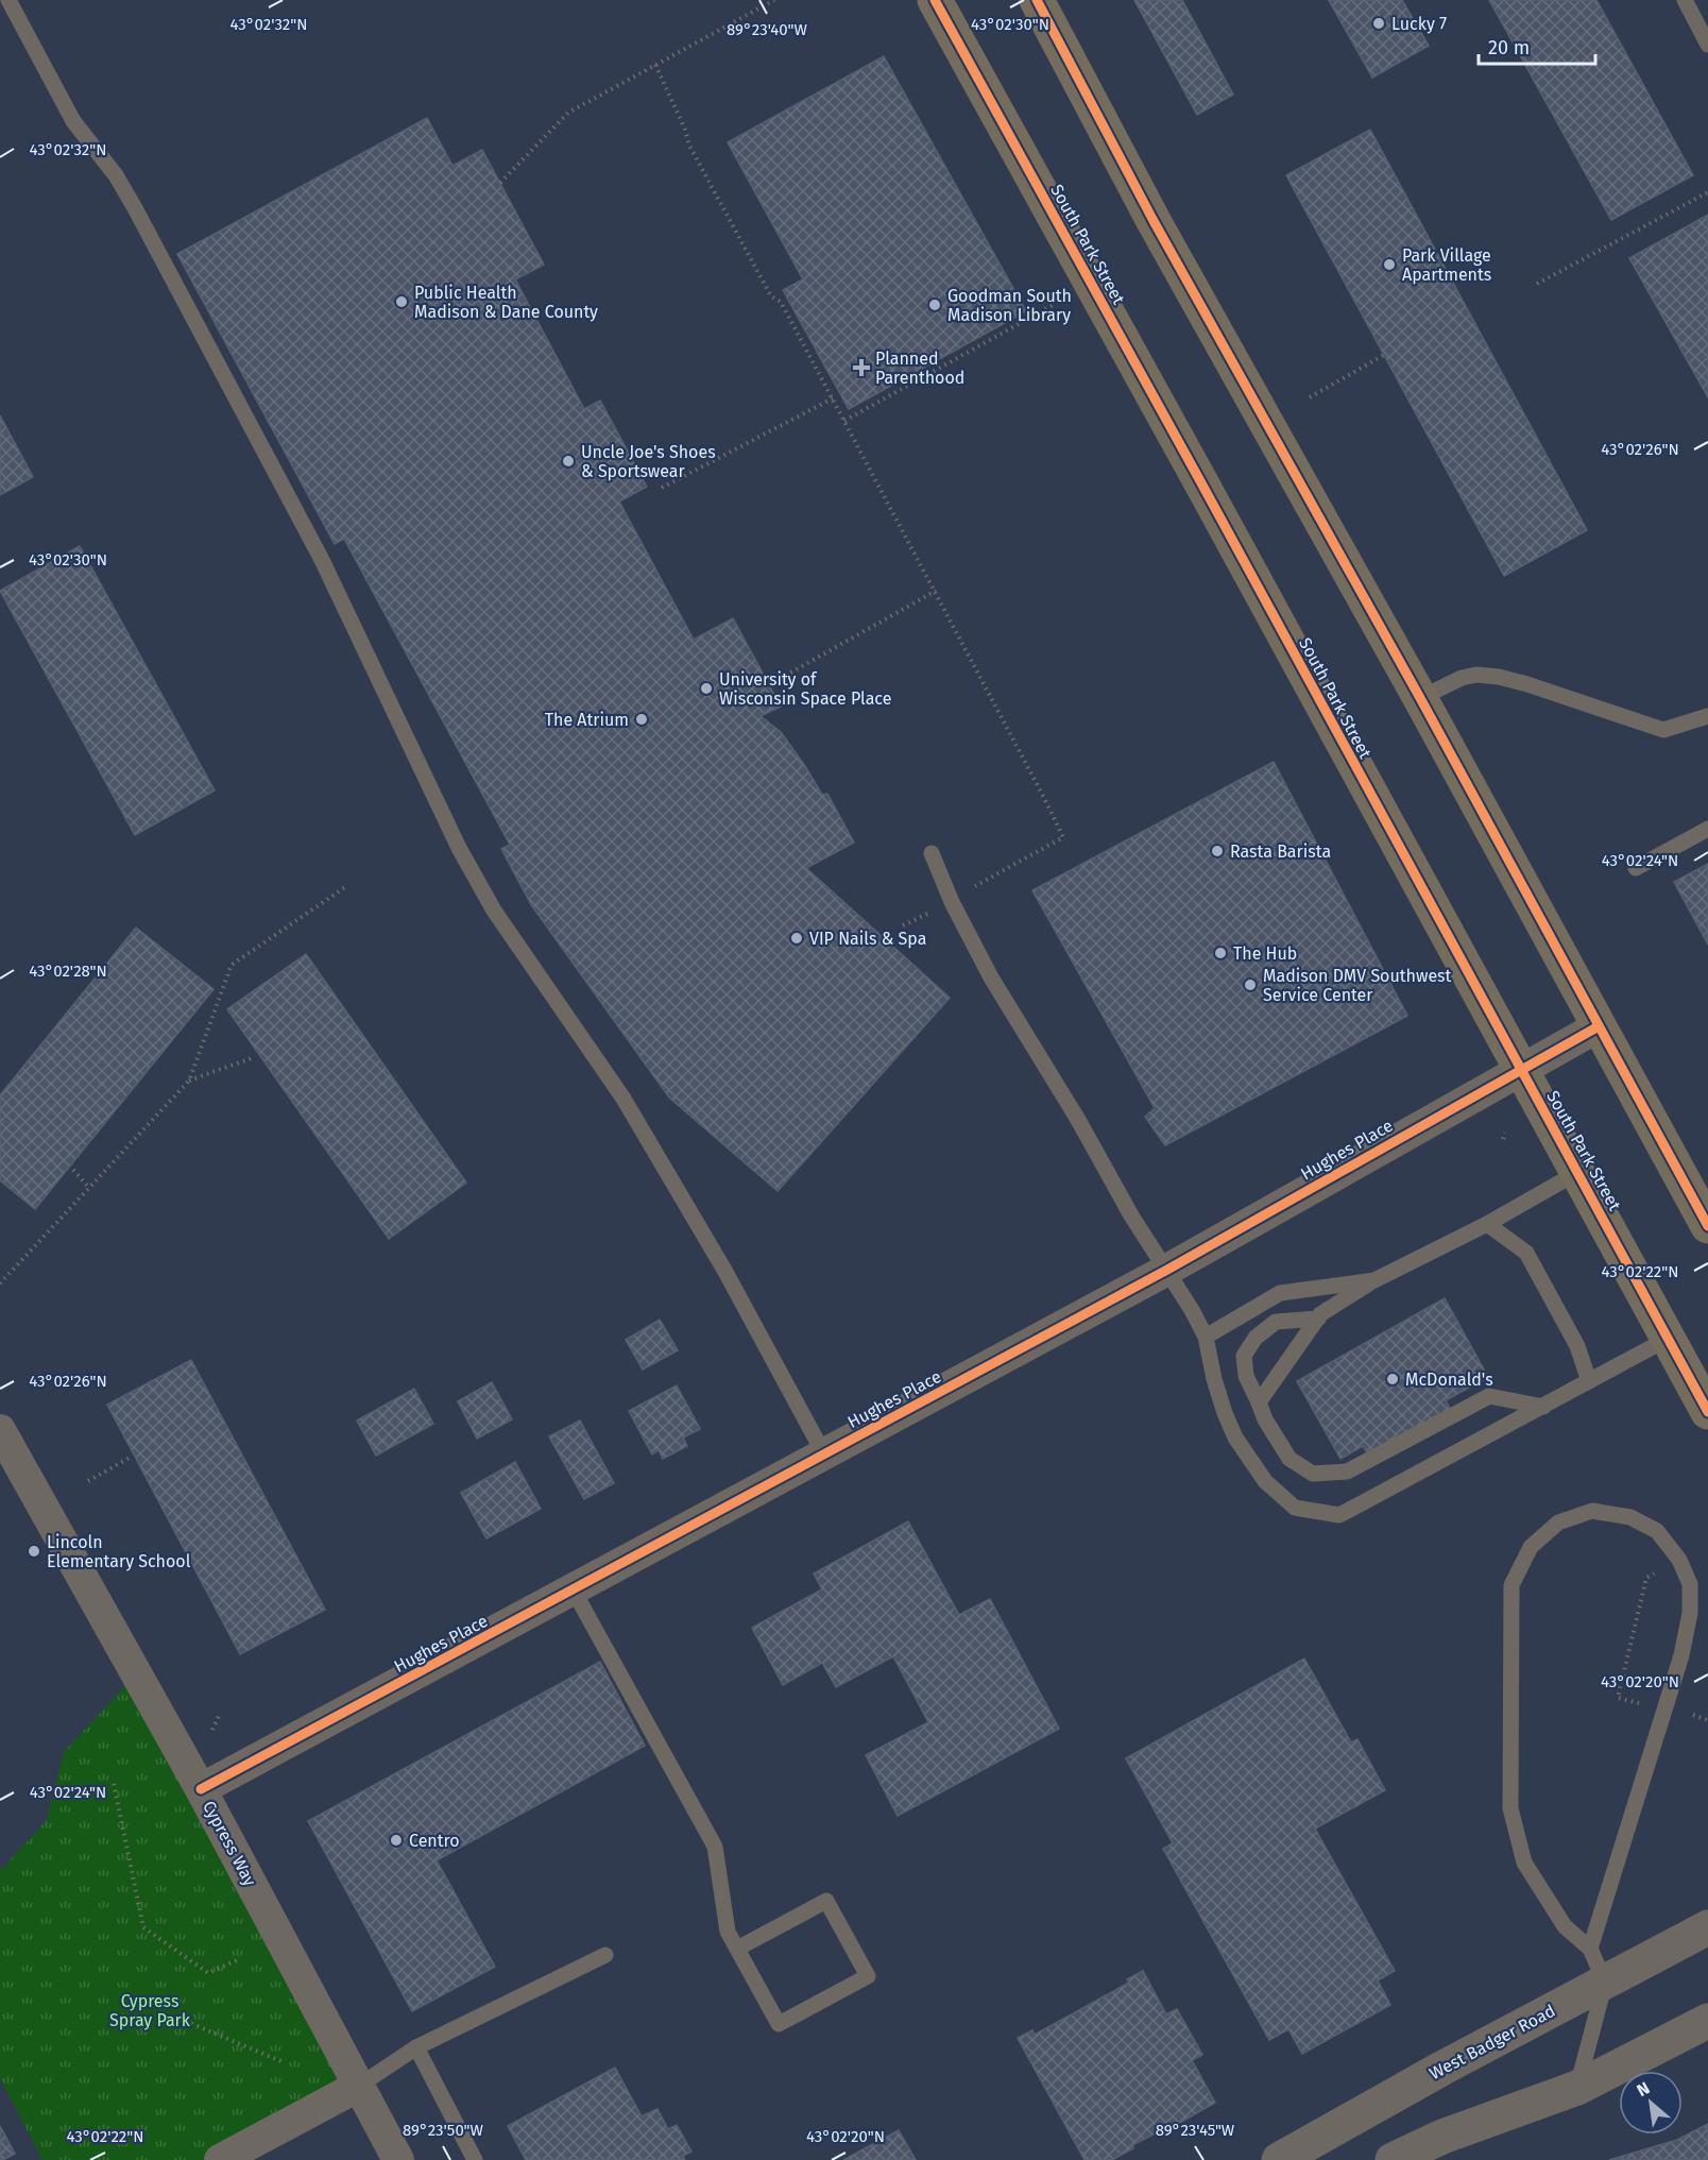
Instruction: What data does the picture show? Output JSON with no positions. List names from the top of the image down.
{
  "streets": {
    "main road": ["South Park Street"],
    "street": ["Hughes Place", "Cypress Way", "West Badger Road"]
  },
  "crossings": [
    ["South Park Street", "Hughes Place"],
    ["Hughes Place", "Cypress Way"]
  ],
  "parks": ["Cypress Spray Park"],
  "places": {
    "other": [
      "Lucky 7",
      "Park Village Apartments",
      "Public Health Madison & Dane County",
      "Goodman South Madison Library",
      "Uncle Joe's Shoes & Sportswear",
      "University of Wisconsin Space Place",
      "The Atrium",
      "Rasta Barista",
      "VIP Nails & Spa",
      "The Hub",
      "Madison DMV Southwest Service Center",
      "McDonald's",
      "Lincoln Elementary School",
      "Centro"
    ],
    "health": ["Planned Parenthood"]
  },
  "scale_bar": "20 m",
  "north": "top left",
  "coordinates": [
    "43°02'32\"N",
    "43°02'30\"N",
    "89°23'40\"W",
    "43°02'26\"N",
    "43°02'24\"N",
    "43°02'28\"N",
    "43°02'22\"N",
    "43°02'20\"N",
    "89°23'50\"W",
    "89°23'45\"W"
  ]
}
